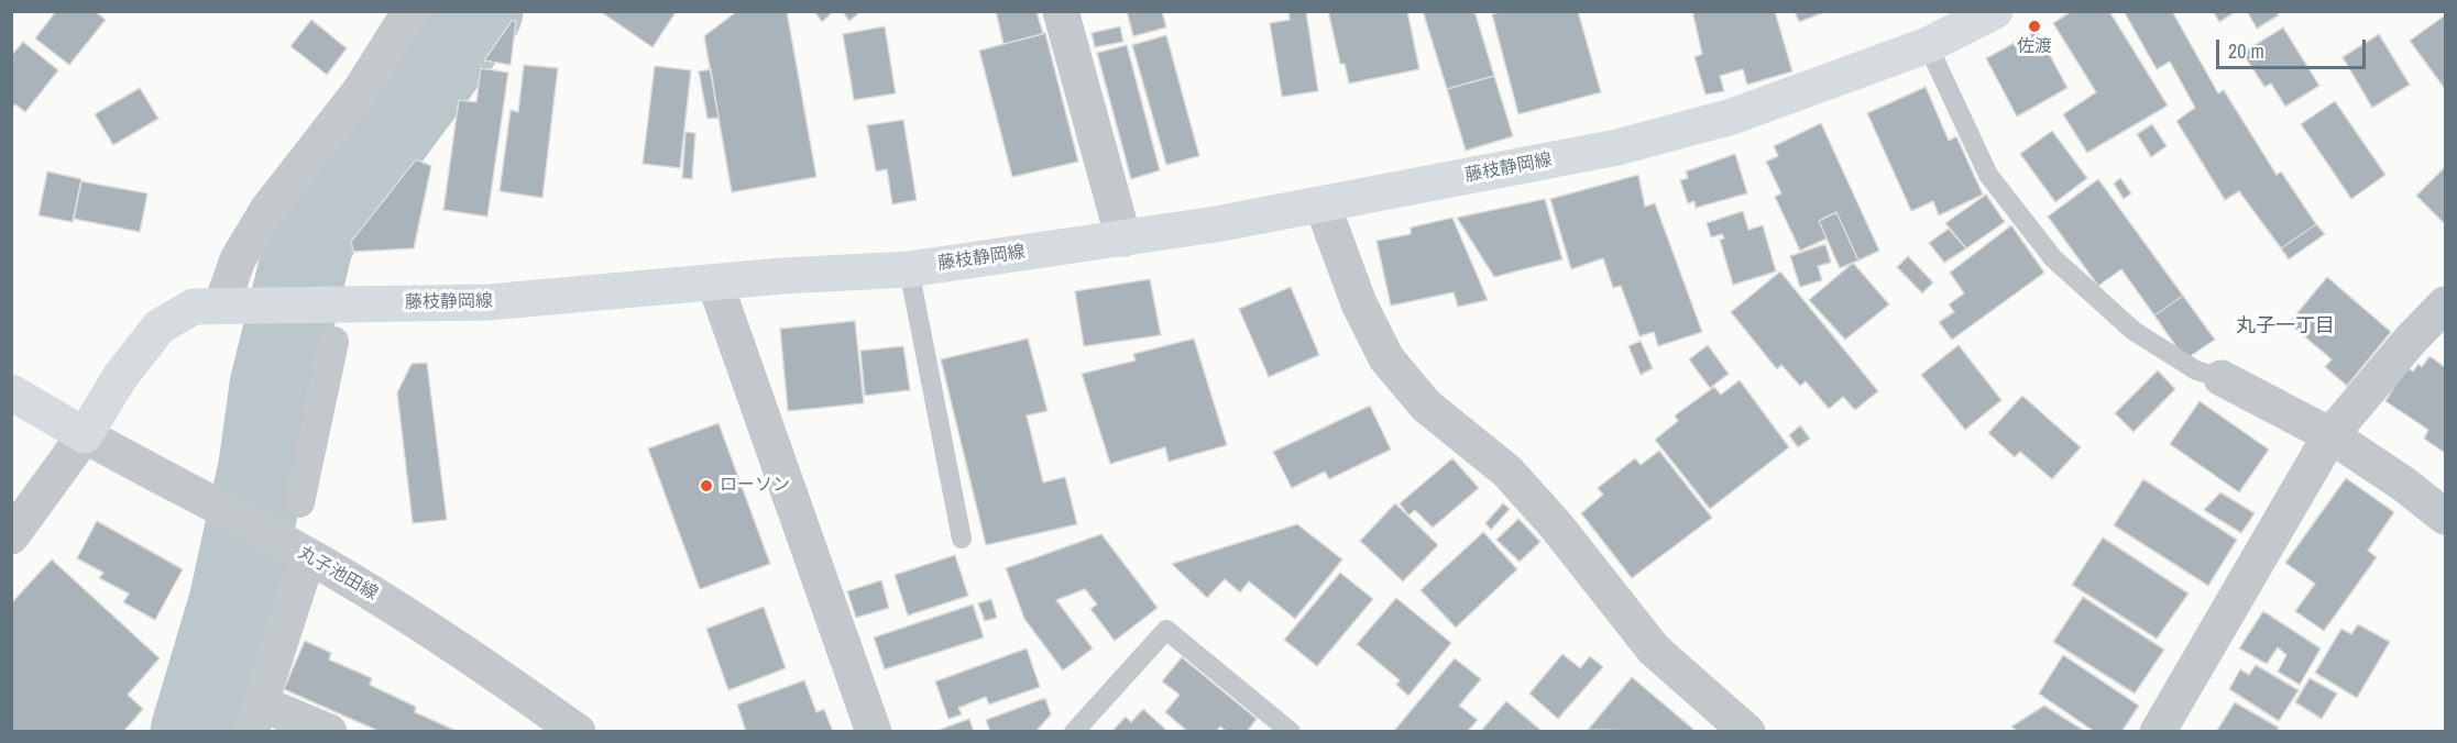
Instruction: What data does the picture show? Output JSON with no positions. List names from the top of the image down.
{
  "streets": {
    "main road": ["藤枝静岡線"],
    "street": ["丸子池田線"]
  },
  "crossings": [
    ["藤枝静岡線", "丸子池田線"]
  ],
  "districts": ["丸子一丁目"],
  "places": ["佐渡", "ローソン"],
  "scale_bar": "20 m"
}
